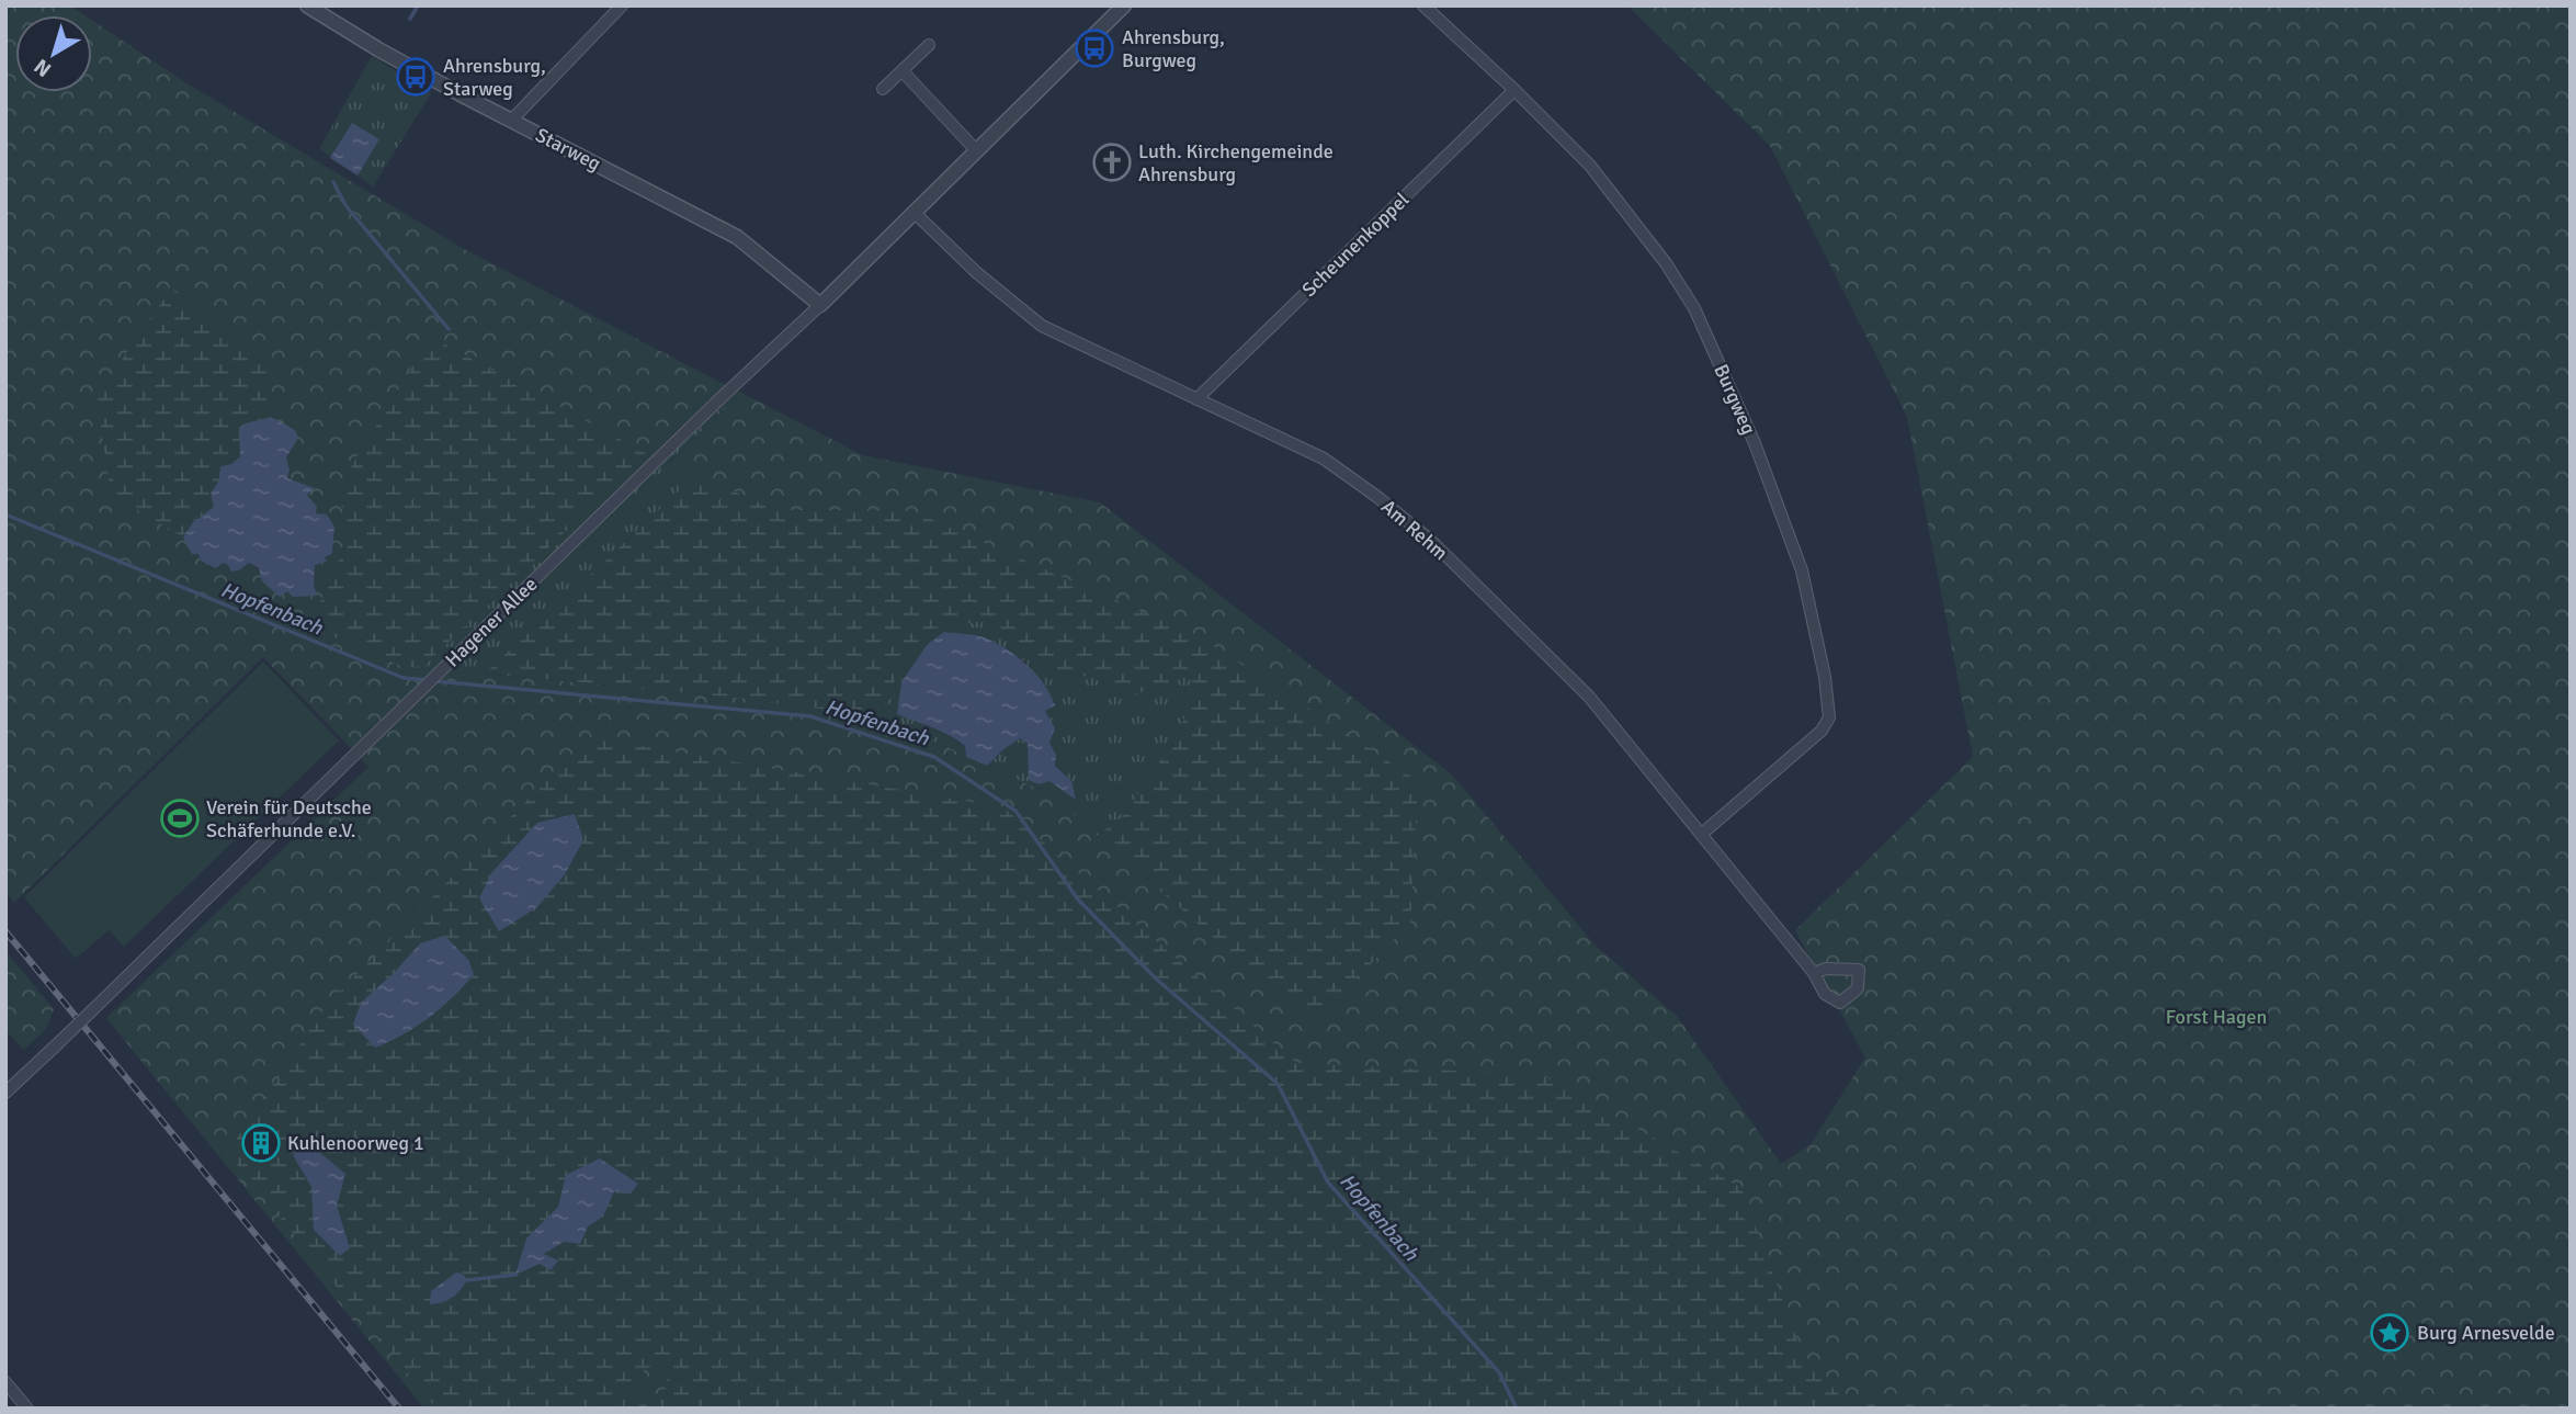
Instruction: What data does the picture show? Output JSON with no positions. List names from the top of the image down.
{
  "streets": {
    "street": [
      "Starweg",
      "Scheunenkoppel",
      "Burgweg",
      "Am Rehm",
      "Hagener Allee"
    ]
  },
  "crossings": [
    ["Starweg", "Hagener Allee"],
    ["Scheunenkoppel", "Burgweg"],
    ["Scheunenkoppel", "Am Rehm"],
    ["Burgweg", "Am Rehm"],
    ["Am Rehm", "Hagener Allee"]
  ],
  "water": ["Hopfenbach"],
  "parks": ["Forst Hagen"],
  "places": {
    "bus stop": ["Ahrensburg, Burgweg", "Ahrensburg, Starweg"],
    "church": ["Luth. Kirchengemeinde Ahrensburg"],
    "sports": ["Verein für Deutsche Schäferhunde e.V."],
    "building": ["Kuhlenoorweg 1"],
    "place": ["Burg Arnesvelde"]
  },
  "north": "bottom left"
}
